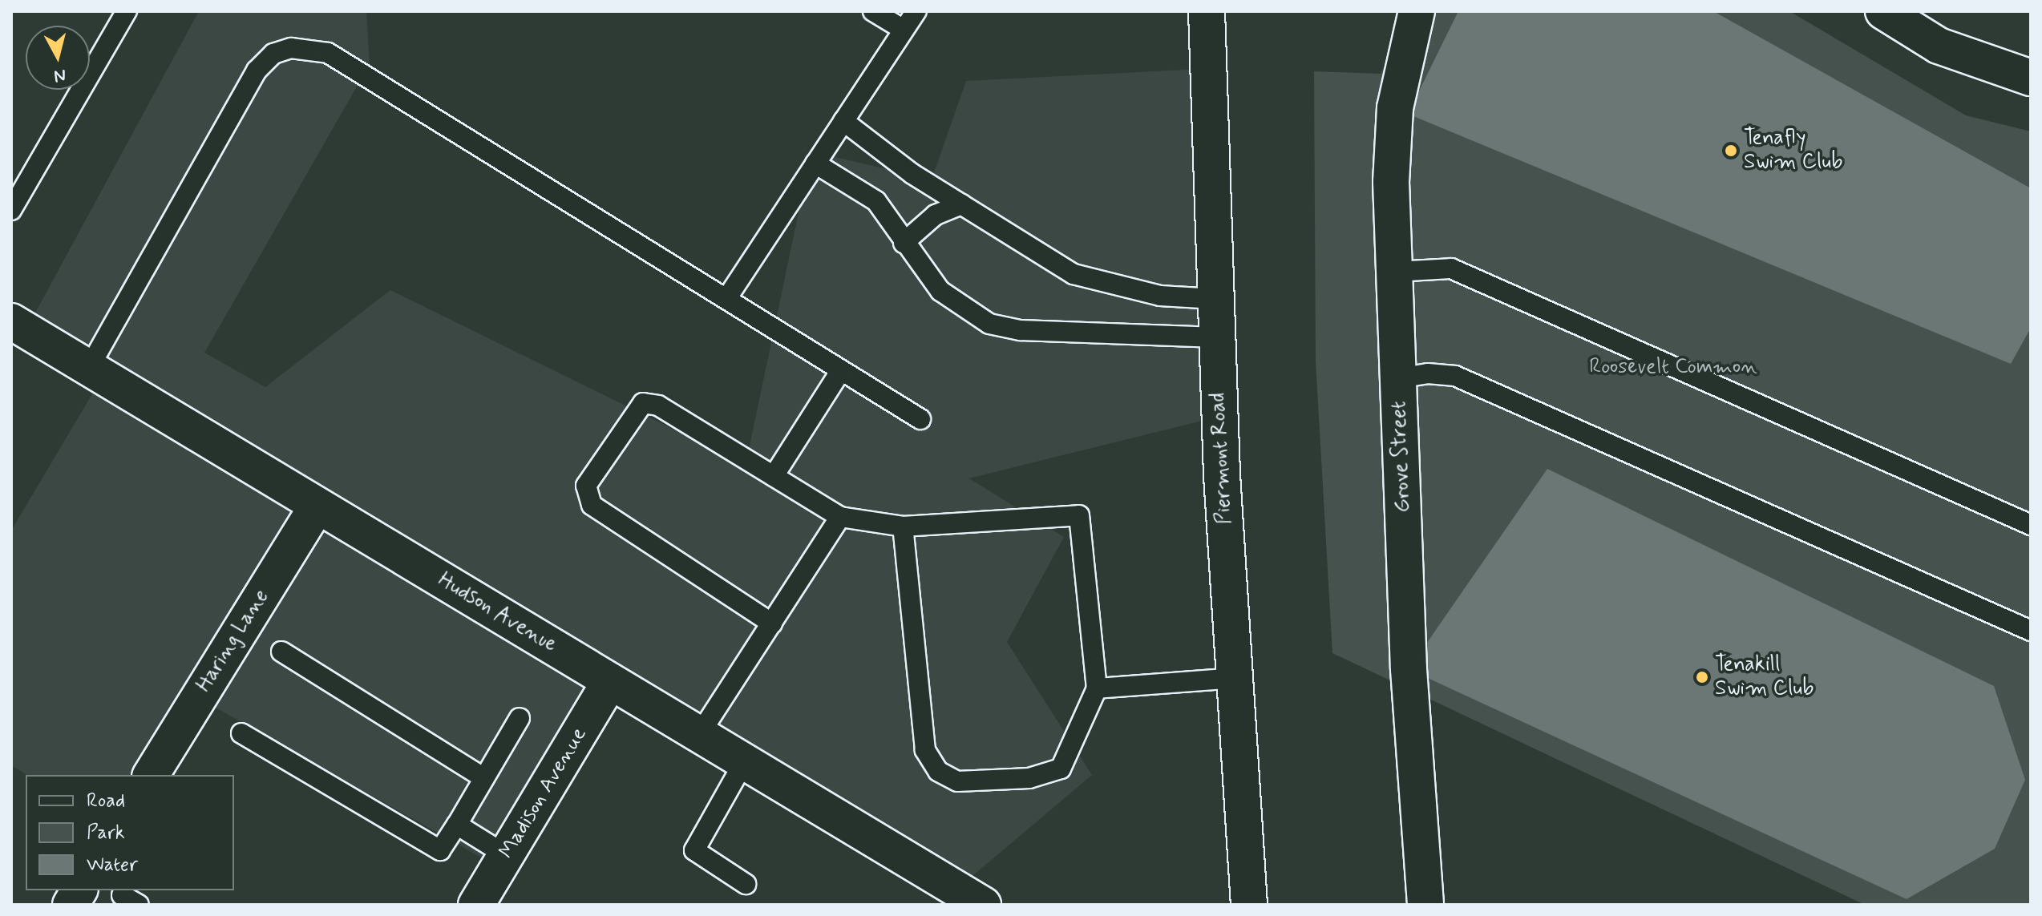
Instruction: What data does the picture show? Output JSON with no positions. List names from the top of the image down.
{
  "streets": {
    "street": [
      "Grove Street",
      "Piermont Road",
      "Hudson Avenue",
      "Haring Lane",
      "Madison Avenue"
    ]
  },
  "crossings": [
    ["Hudson Avenue", "Haring Lane"],
    ["Hudson Avenue", "Madison Avenue"]
  ],
  "parks": ["Roosevelt Common"],
  "places": ["Tenafly Swim Club", "Tenakill Swim Club"],
  "legend": ["Road", "Park", "Water"],
  "north": "bottom"
}
